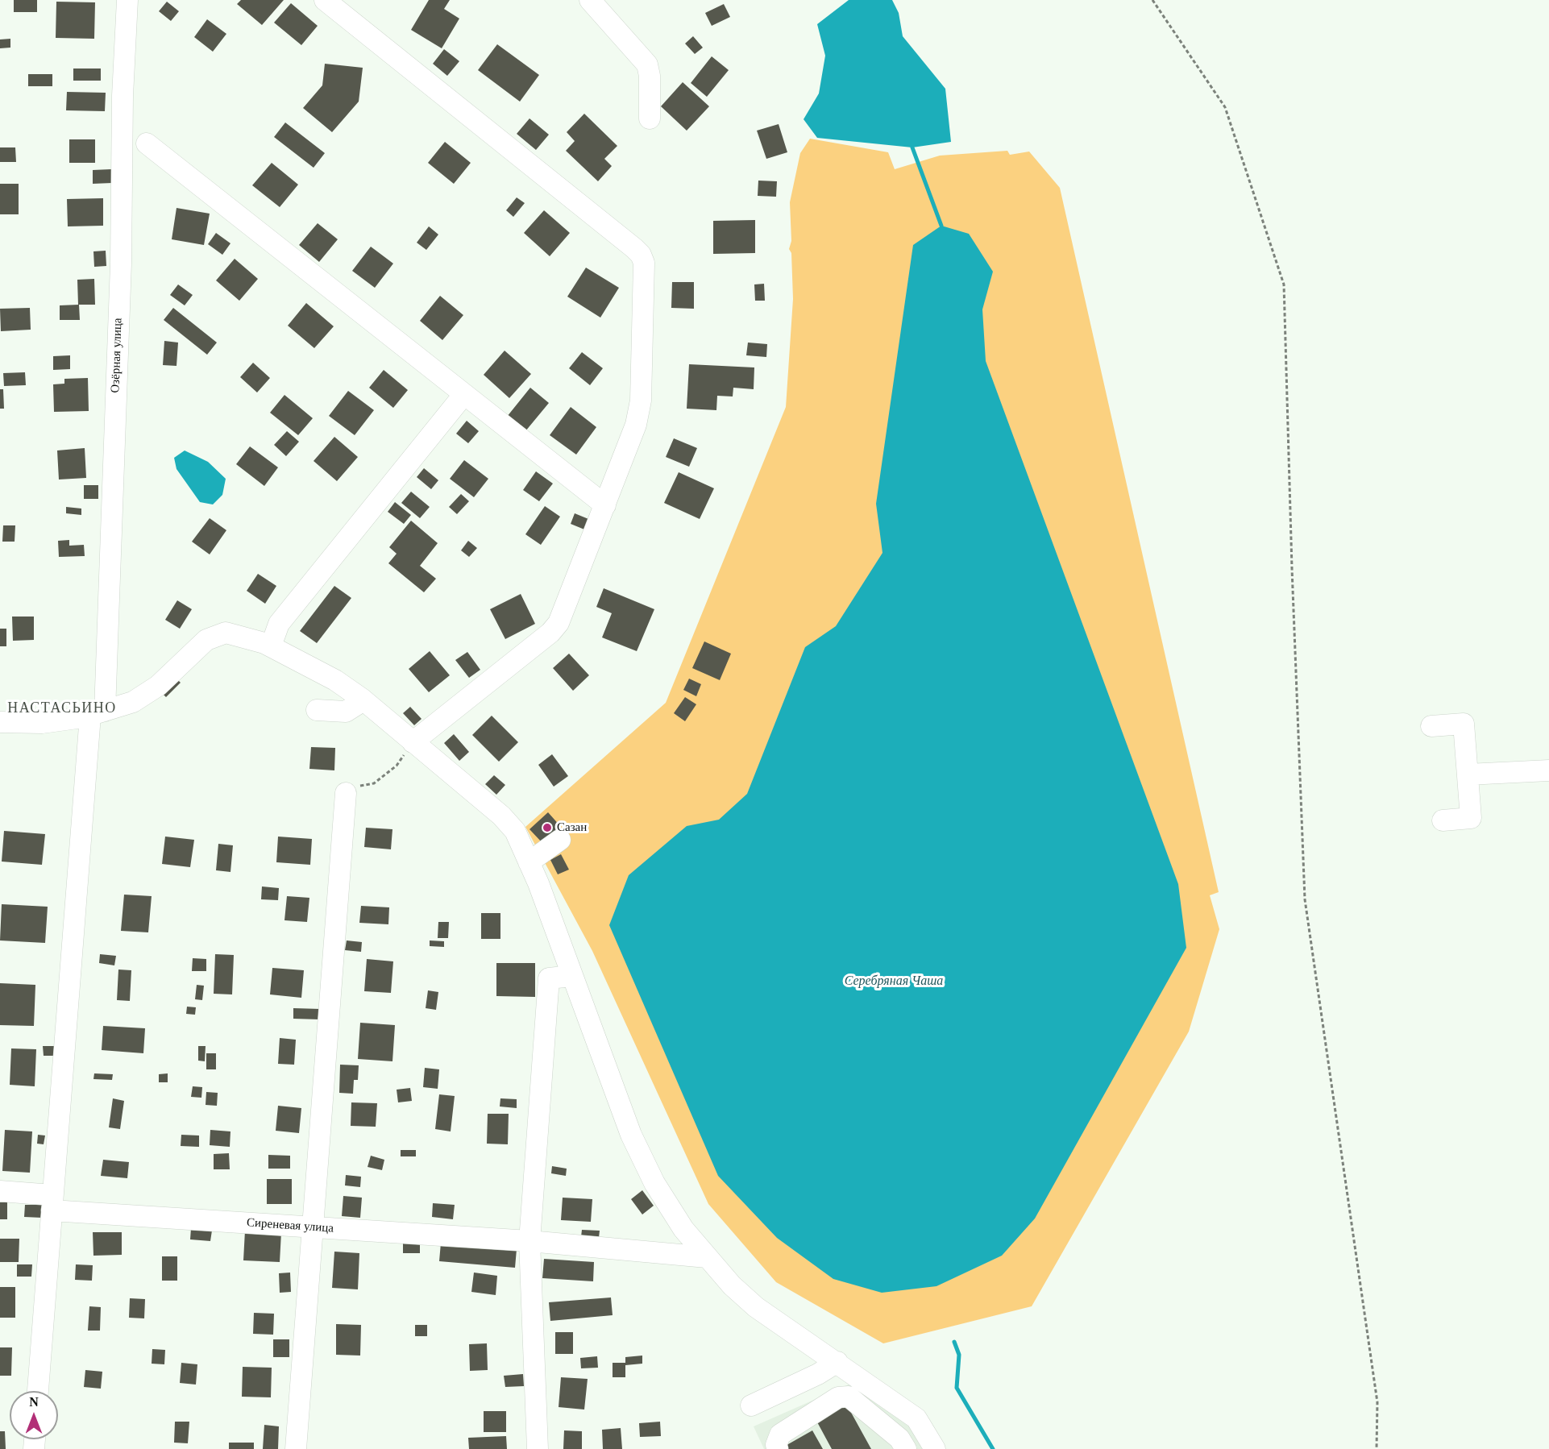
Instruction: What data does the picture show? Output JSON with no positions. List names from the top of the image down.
{
  "streets": {
    "street": ["Озёрная улица", "Сиреневая улица"]
  },
  "crossings": [
    ["Озёрная улица", "Сиреневая улица"]
  ],
  "districts": ["НАСТАСЬИНО"],
  "water": ["Серебряная Чаша"],
  "places": ["Сазан"],
  "north": "top"
}
